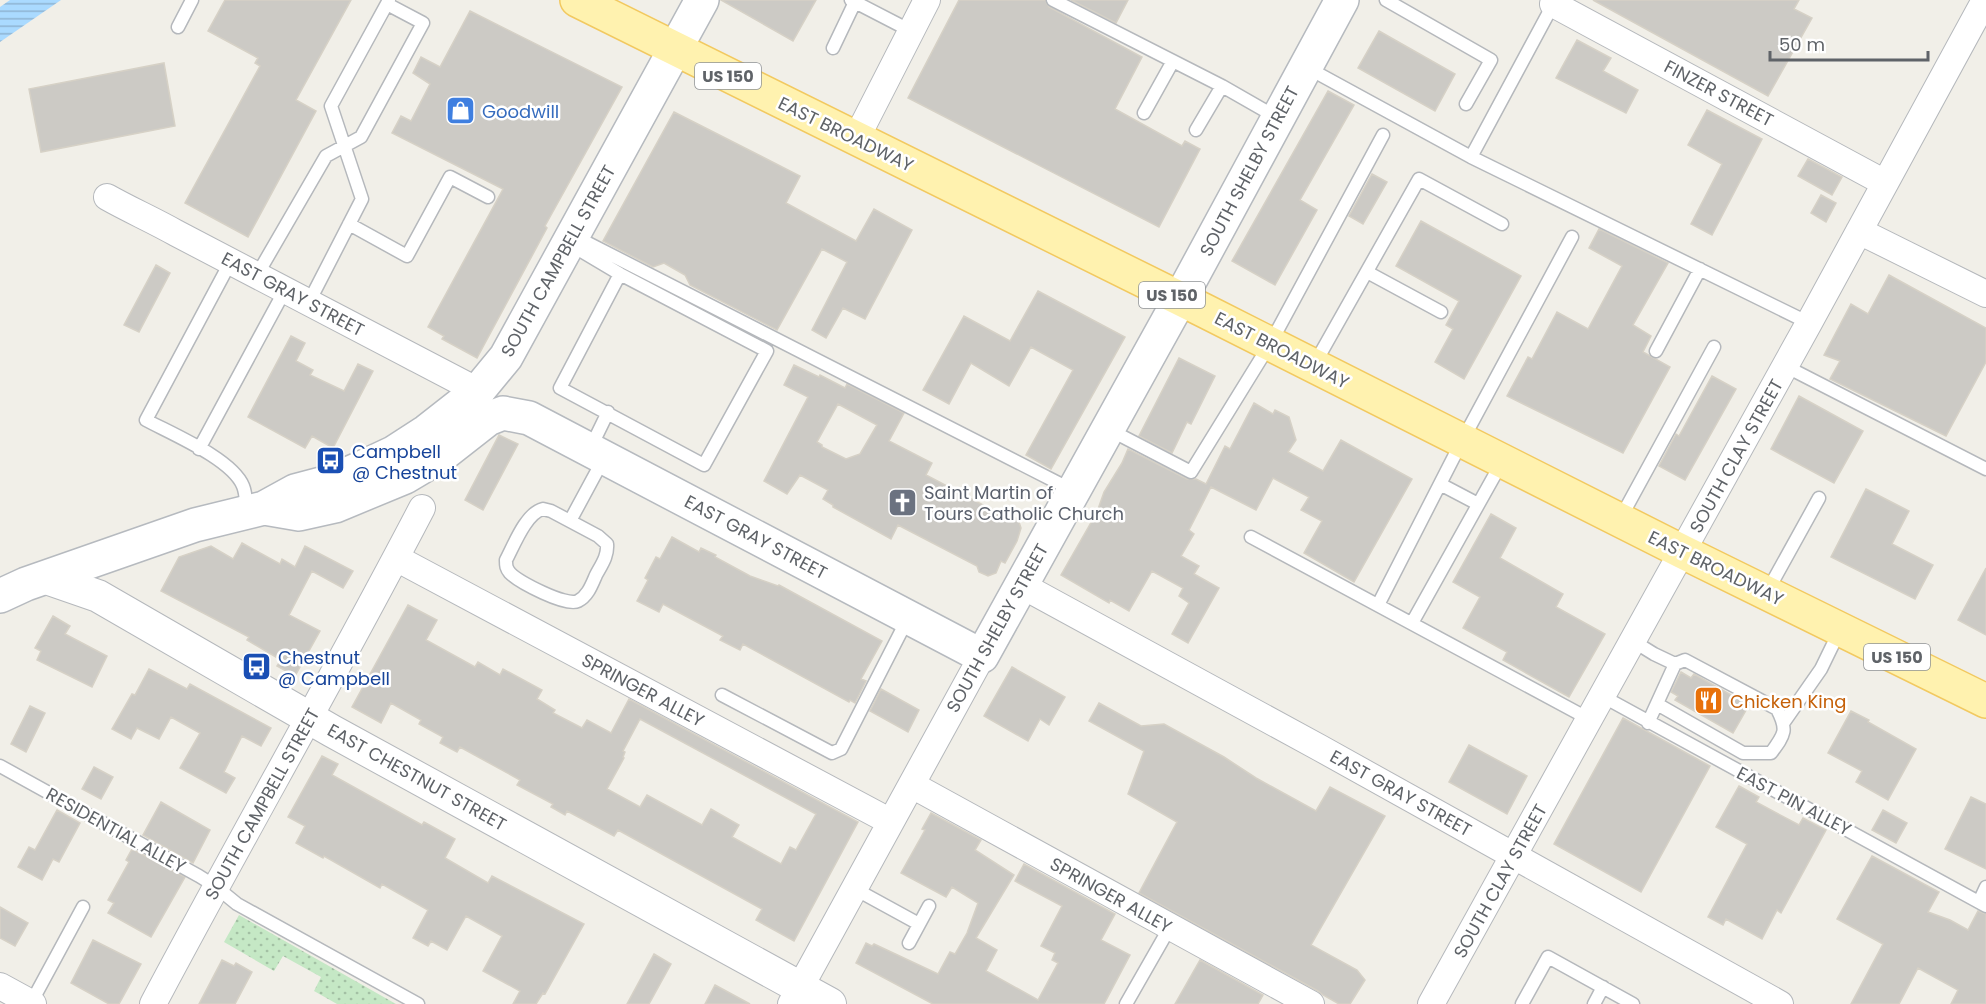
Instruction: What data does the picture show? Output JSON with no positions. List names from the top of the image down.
{
  "streets": {
    "main road": [
      "US 150",
      "EAST BROADWAY",
      "SOUTH SHELBY STREET",
      "SOUTH CAMPBELL STREET",
      "EAST GRAY STREET"
    ],
    "street": [
      "FINZER STREET",
      "SOUTH CLAY STREET",
      "SPRINGER ALLEY",
      "EAST CHESTNUT STREET"
    ],
    "lane": ["EAST PIN ALLEY", "RESIDENTIAL ALLEY"]
  },
  "crossings": [
    ["FINZER STREET", "SOUTH CLAY STREET"],
    ["EAST BROADWAY", "SOUTH SHELBY STREET"],
    ["EAST BROADWAY", "SOUTH CAMPBELL STREET"],
    ["EAST BROADWAY", "SOUTH CLAY STREET"],
    ["SOUTH SHELBY STREET", "EAST GRAY STREET"],
    ["SOUTH SHELBY STREET", "SPRINGER ALLEY"],
    ["SOUTH SHELBY STREET", "EAST CHESTNUT STREET"],
    ["SOUTH CAMPBELL STREET", "EAST GRAY STREET"],
    ["SOUTH CAMPBELL STREET", "SPRINGER ALLEY"],
    ["SOUTH CAMPBELL STREET", "EAST CHESTNUT STREET"],
    ["SOUTH CAMPBELL STREET", "RESIDENTIAL ALLEY"],
    ["EAST GRAY STREET", "SOUTH CLAY STREET"],
    ["SOUTH CLAY STREET", "EAST PIN ALLEY"]
  ],
  "places": {
    "shop": ["Goodwill"],
    "bus stop": ["Campbell @ Chestnut", "Chestnut @ Campbell"],
    "church": ["Saint Martin of Tours Catholic Church"],
    "restaurant": ["Chicken King"]
  },
  "scale_bar": "50 m"
}
